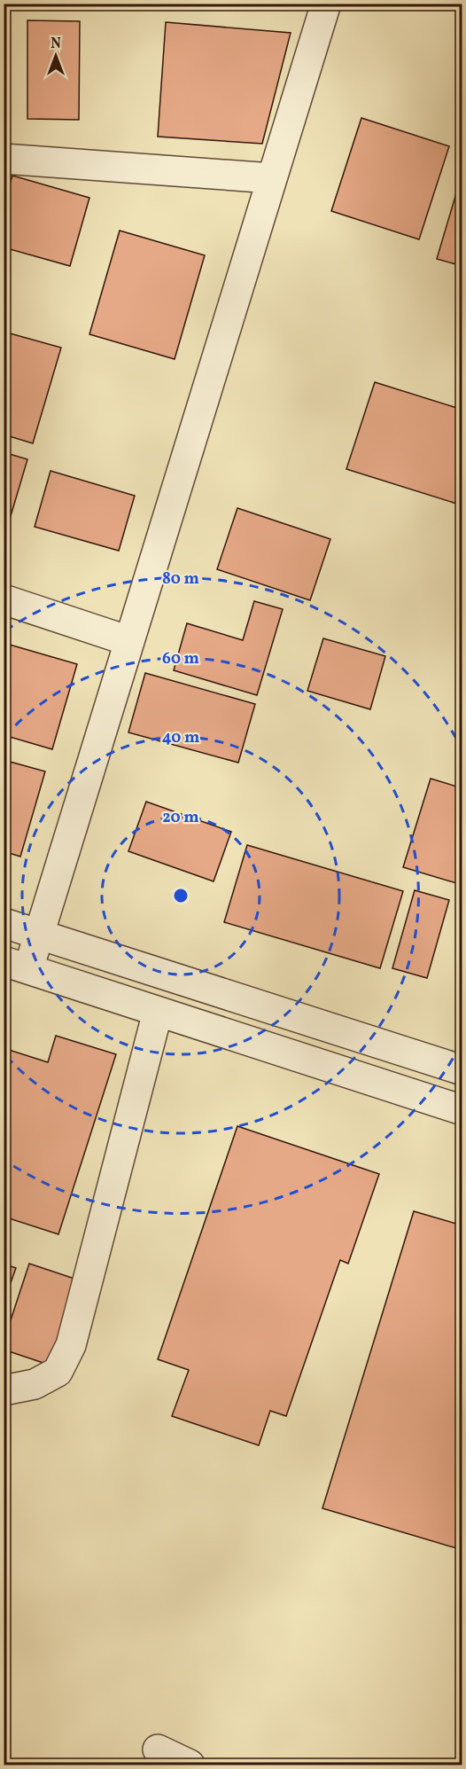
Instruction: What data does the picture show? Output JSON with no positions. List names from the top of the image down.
{
  "north": "top",
  "rings": [
    "80 m",
    "60 m",
    "40 m",
    "20 m"
  ]
}
